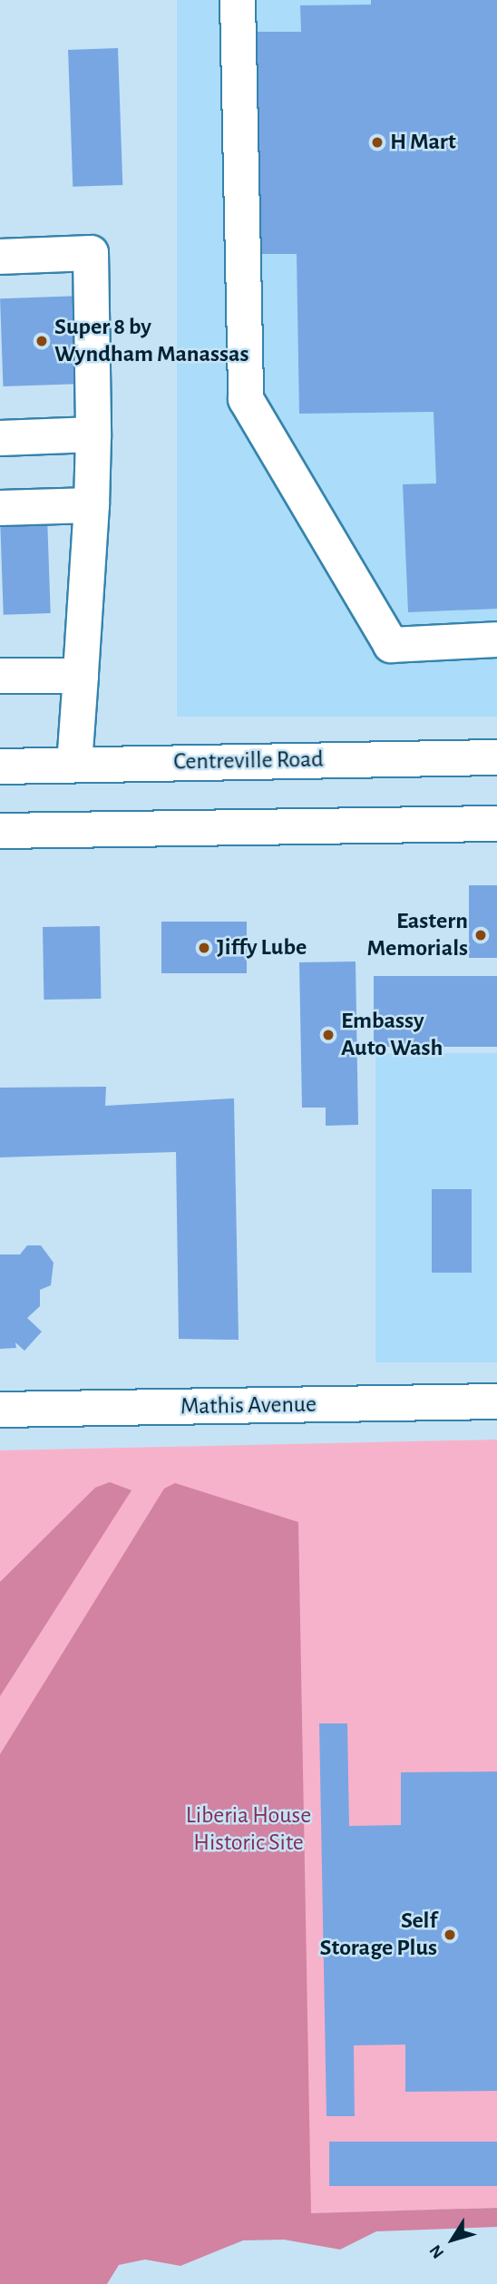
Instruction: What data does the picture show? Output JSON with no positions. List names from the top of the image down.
{
  "streets": {
    "main road": ["Centreville Road", "Mathis Avenue"]
  },
  "parks": ["Liberia House Historic Site"],
  "places": [
    "H Mart",
    "Super 8 by Wyndham Manassas",
    "Eastern Memorials",
    "Jiffy Lube",
    "Embassy Auto Wash",
    "Self Storage Plus"
  ],
  "north": "bottom left"
}
